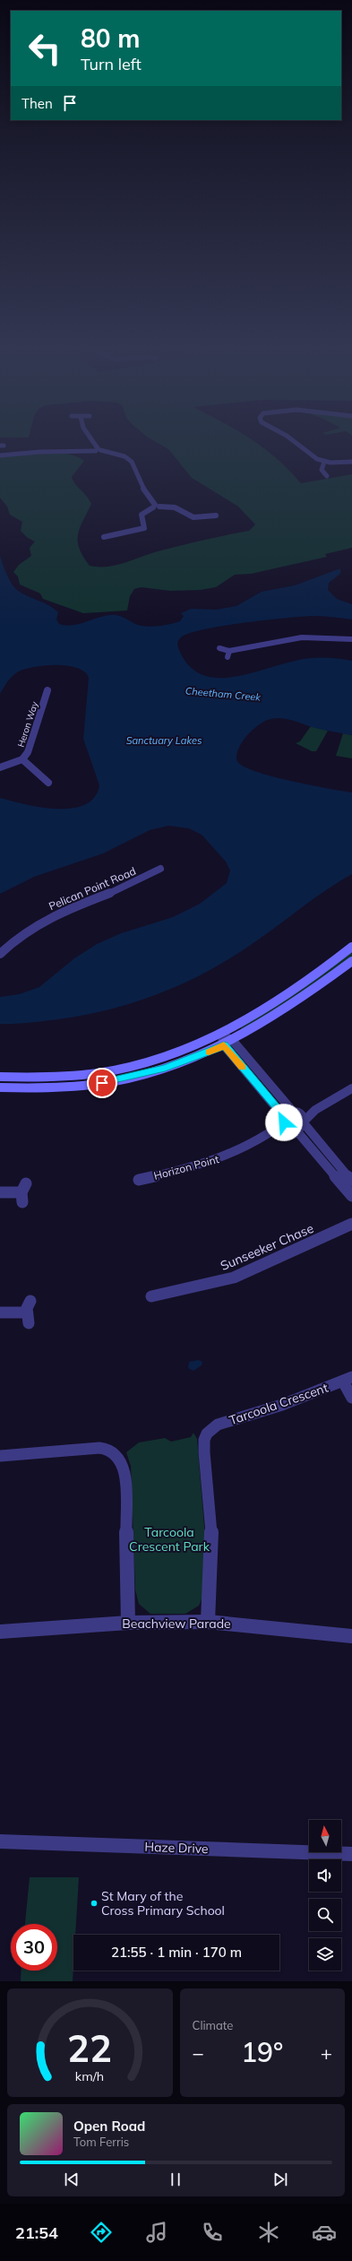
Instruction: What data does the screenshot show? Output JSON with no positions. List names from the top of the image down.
{
  "streets": {
    "street": [
      "Heron Way",
      "Pelican Point Road",
      "Horizon Point",
      "Sunseeker Chase",
      "Tarcoola Crescent",
      "Beachview Parade",
      "Haze Drive"
    ]
  },
  "crossings": [
    ["Tarcoola Crescent", "Beachview Parade"]
  ],
  "water": ["Cheetham Creek", "Sanctuary Lakes"],
  "parks": ["Tarcoola Crescent Park"],
  "places": ["St Mary of the Cross Primary School"],
  "north": "top",
  "page": {
    "turn": ["80 m", "Turn left"],
    "then": "Then",
    "limit": "30",
    "trip": "21:55 · 1 min · 170 m",
    "tile": "Climate",
    "heat": ["−", "19°", "+"],
    "song": ["Open Road", "Tom Ferris"],
    "tabs": "21:54",
    "gauge": ["22", "km/h"]
  }
}
